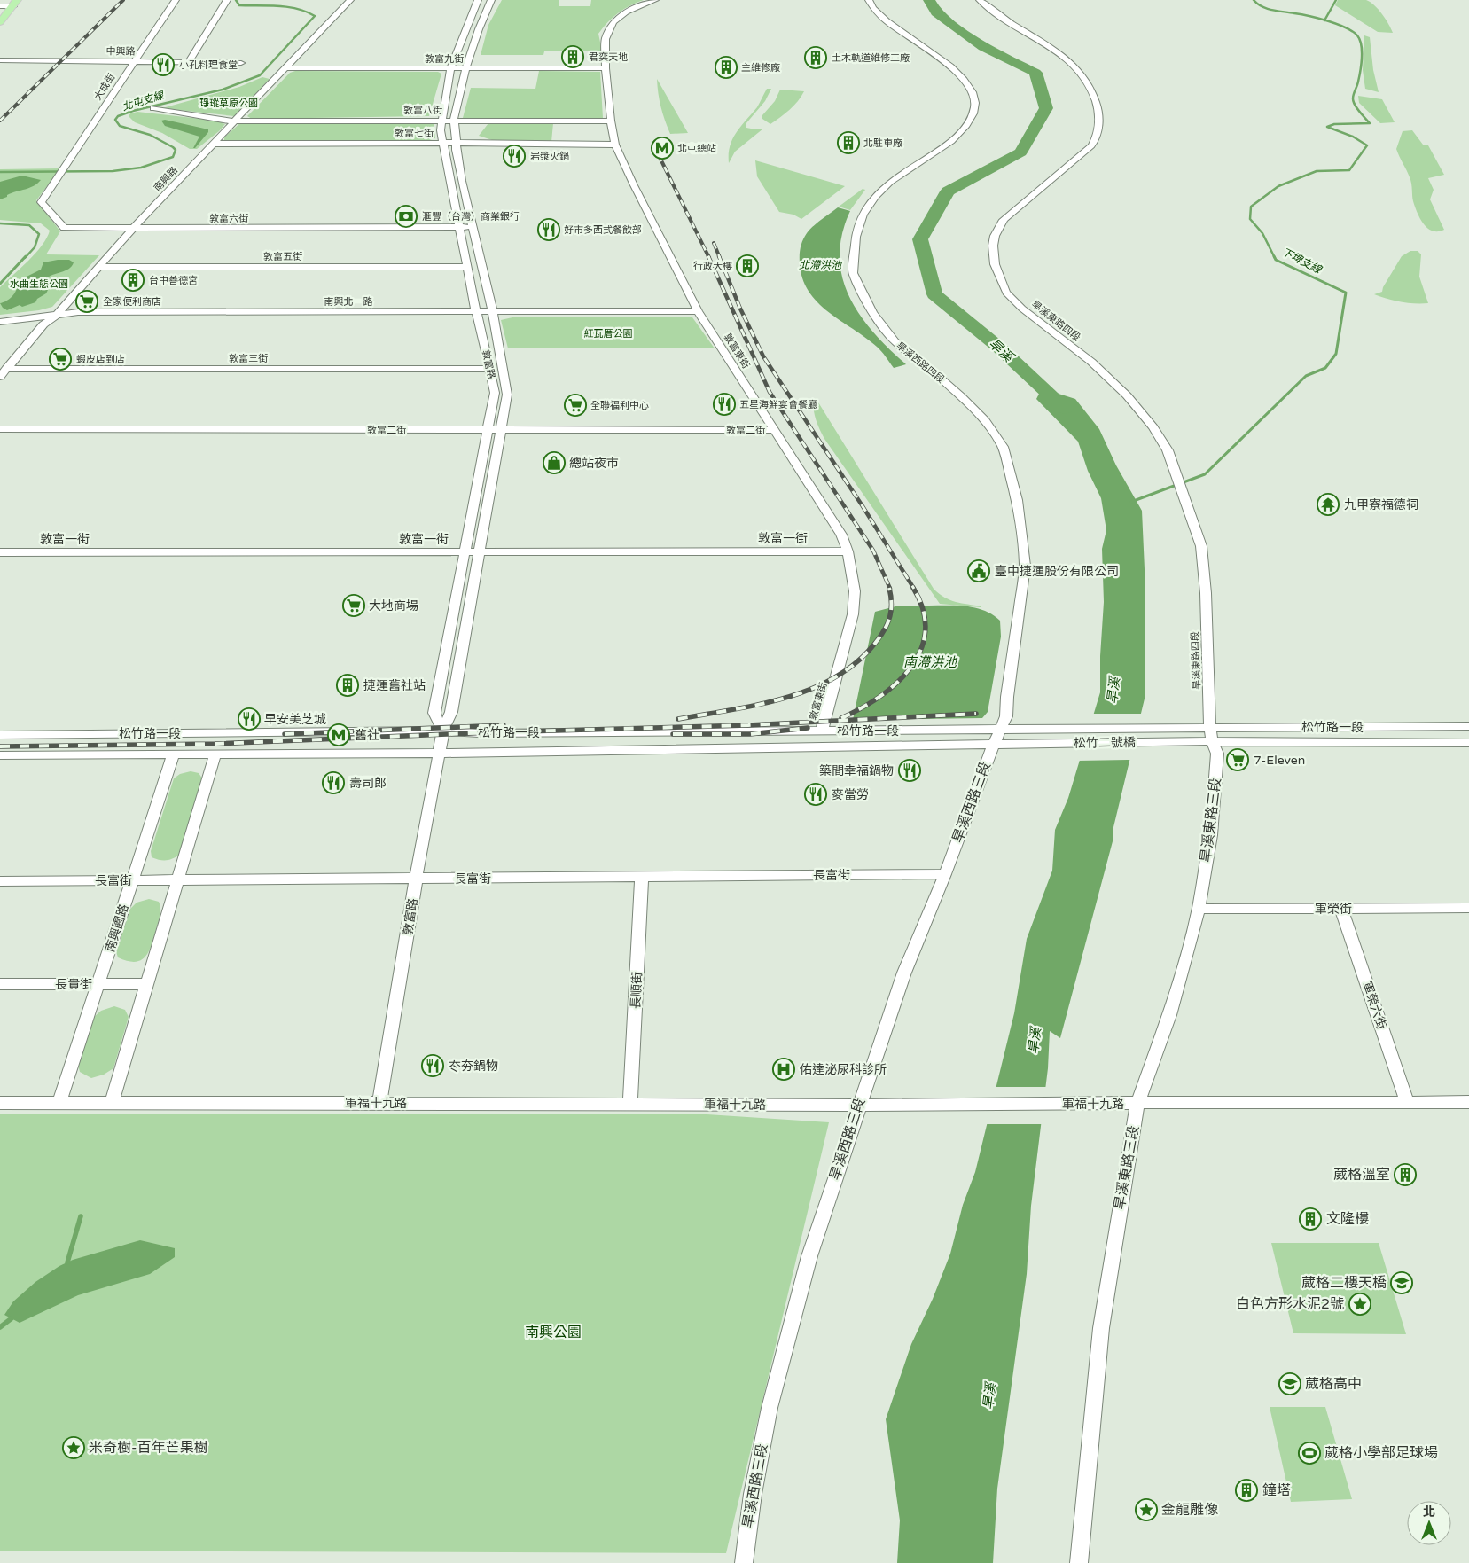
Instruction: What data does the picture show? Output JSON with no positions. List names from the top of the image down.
{
  "streets": {
    "street": [
      "中興路",
      "敦富九街",
      "大成街",
      "敦富八街",
      "敦富七街",
      "南興路",
      "敦富六街",
      "敦富五街",
      "南興北一路",
      "旱溪東路四段",
      "敦富東街",
      "敦富三街",
      "旱溪西路四段",
      "敦富路",
      "敦富二街",
      "敦富一街",
      "松竹路一段",
      "松竹二號橋",
      "旱溪西路三段",
      "旱溪東路三段",
      "長富街",
      "軍榮街",
      "南興園路",
      "長貴街",
      "長順街",
      "軍榮六街",
      "軍福十九路"
    ]
  },
  "crossings": [
    ["中興路", "大成街"],
    ["敦富九街", "南興路"],
    ["敦富九街", "敦富東街"],
    ["敦富九街", "敦富路"],
    ["大成街", "敦富六街"],
    ["敦富八街", "南興路"],
    ["敦富八街", "敦富東街"],
    ["敦富八街", "敦富路"],
    ["敦富七街", "南興路"],
    ["敦富七街", "敦富東街"],
    ["敦富七街", "敦富路"],
    ["南興路", "敦富六街"],
    ["南興路", "敦富五街"],
    ["南興路", "南興北一路"],
    ["南興路", "敦富三街"],
    ["敦富六街", "敦富路"],
    ["敦富五街", "敦富路"],
    ["南興北一路", "敦富東街"],
    ["南興北一路", "敦富路"],
    ["旱溪東路四段", "松竹路一段"],
    ["旱溪東路四段", "旱溪東路三段"],
    ["敦富東街", "敦富二街"],
    ["敦富東街", "敦富一街"],
    ["敦富東街", "松竹路一段"],
    ["敦富三街", "敦富路"],
    ["旱溪西路四段", "松竹路一段"],
    ["旱溪西路四段", "旱溪西路三段"],
    ["敦富路", "敦富二街"],
    ["敦富路", "敦富一街"],
    ["敦富路", "松竹路一段"],
    ["敦富路", "長富街"],
    ["敦富路", "軍福十九路"],
    ["松竹路一段", "松竹二號橋"],
    ["松竹路一段", "旱溪西路三段"],
    ["松竹路一段", "旱溪東路三段"],
    ["松竹路一段", "南興園路"],
    ["旱溪西路三段", "長富街"],
    ["旱溪西路三段", "軍福十九路"],
    ["旱溪東路三段", "軍榮街"],
    ["旱溪東路三段", "軍福十九路"],
    ["長富街", "南興園路"],
    ["長富街", "長順街"],
    ["軍榮街", "軍榮六街"],
    ["南興園路", "長貴街"],
    ["南興園路", "軍福十九路"],
    ["長順街", "軍福十九路"],
    ["軍榮六街", "軍福十九路"]
  ],
  "water": [
    "北屯支線",
    "下埤支線",
    "北滯洪池",
    "旱溪",
    "南滯洪池"
  ],
  "parks": [
    "琤瑽草原公園",
    "水曲生態公園",
    "紅瓦厝公園",
    "南興公園"
  ],
  "places": {
    "building": [
      "君奕天地",
      "土木軌道維修工廠",
      "主維修廠",
      "北駐車廠",
      "行政大樓",
      "台中善德宮",
      "捷運舊社站",
      "葳格溫室",
      "文隆樓",
      "鐘塔"
    ],
    "restaurant": [
      "小孔料理食堂",
      "岩漿火鍋",
      "好市多西式餐飲部",
      "五星海鮮宴會餐廳",
      "早安美芝城",
      "築間幸福鍋物",
      "壽司郎",
      "麥當勞",
      "冭夯鍋物"
    ],
    "metro station": ["北屯總站", "舊社"],
    "bank": ["滙豐（台灣）商業銀行"],
    "supermarket": [
      "全家便利商店",
      "蝦皮店到店",
      "全聯福利中心",
      "大地商場",
      "7-Eleven"
    ],
    "shop": ["總站夜市"],
    "temple": ["九甲寮福德祠"],
    "public building": ["臺中捷運股份有限公司"],
    "hospital": ["佑達泌尿科診所"],
    "school or university": ["葳格二樓天橋", "葳格高中"],
    "place": ["白色方形水泥2號", "米奇樹-百年芒果樹", "金龍雕像"],
    "sports": ["葳格小學部足球場"]
  },
  "north": "top"
}
